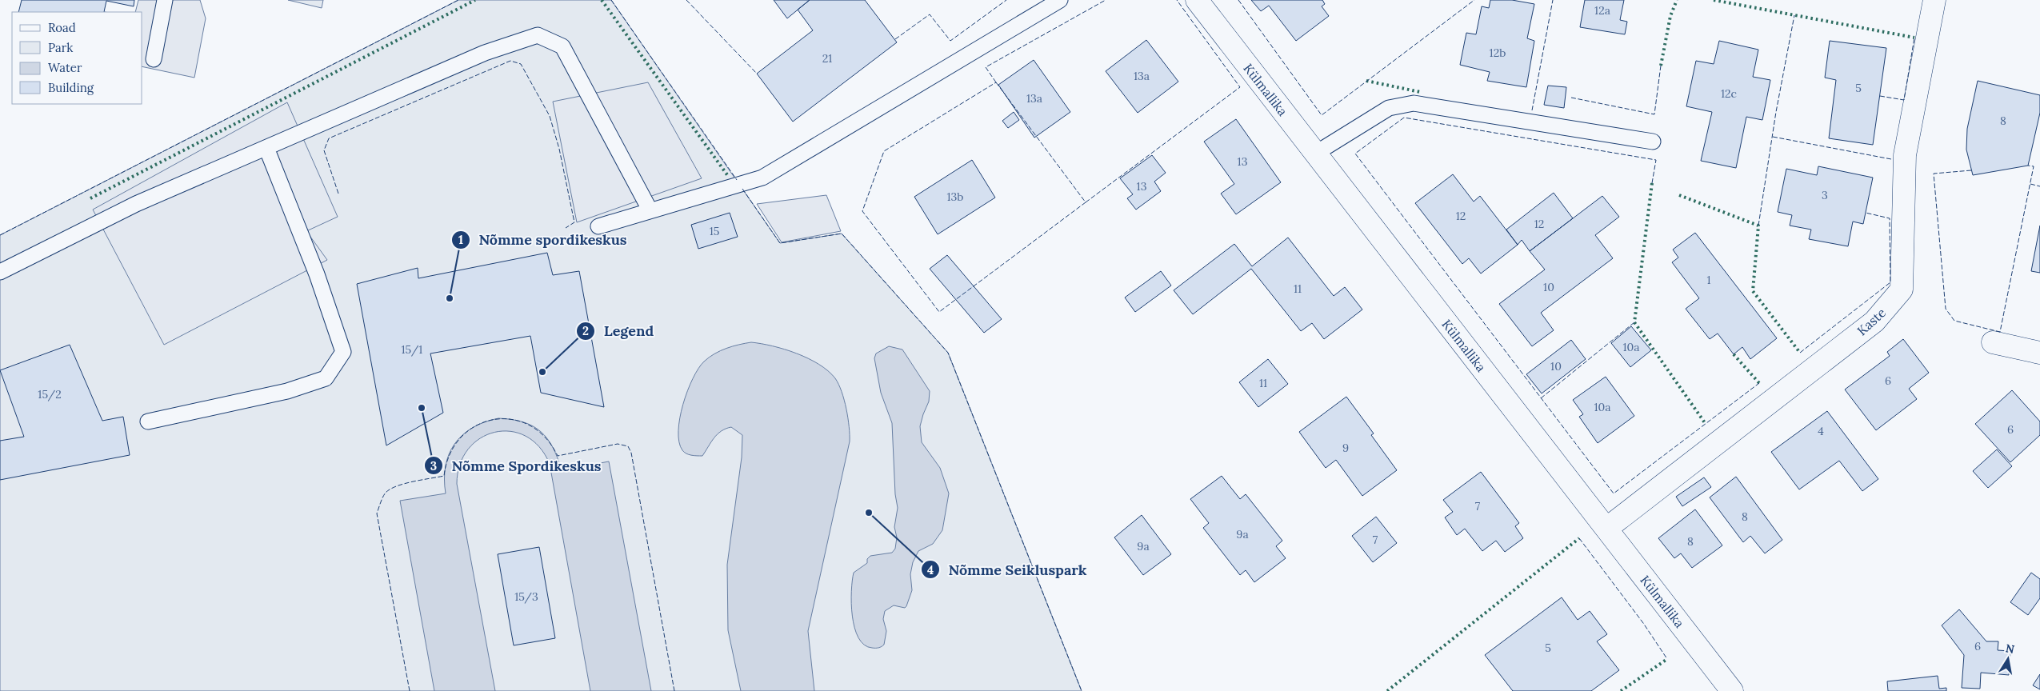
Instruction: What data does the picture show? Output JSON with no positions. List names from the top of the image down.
{
  "streets": {
    "street": ["Külmallika", "Kaste"]
  },
  "crossings": [
    ["Külmallika", "Kaste"]
  ],
  "places": [
    "Nõmme spordikeskus",
    "Legend",
    "Nõmme Spordikeskus",
    "Nõmme Seikluspark"
  ],
  "house_numbers": [
    "12a",
    "12b",
    "21",
    "13a",
    "5",
    "12c",
    "13a",
    "8",
    "13",
    "13",
    "3",
    "13b",
    "12",
    "12",
    "15",
    "1",
    "10",
    "11",
    "10a",
    "15/1",
    "10",
    "6",
    "11",
    "15/2",
    "10a",
    "6",
    "4",
    "9",
    "7",
    "8",
    "9a",
    "7",
    "8",
    "9a",
    "15/3",
    "6",
    "5"
  ],
  "legend": [
    "Road",
    "Park",
    "Water",
    "Building"
  ],
  "north": "top"
}
